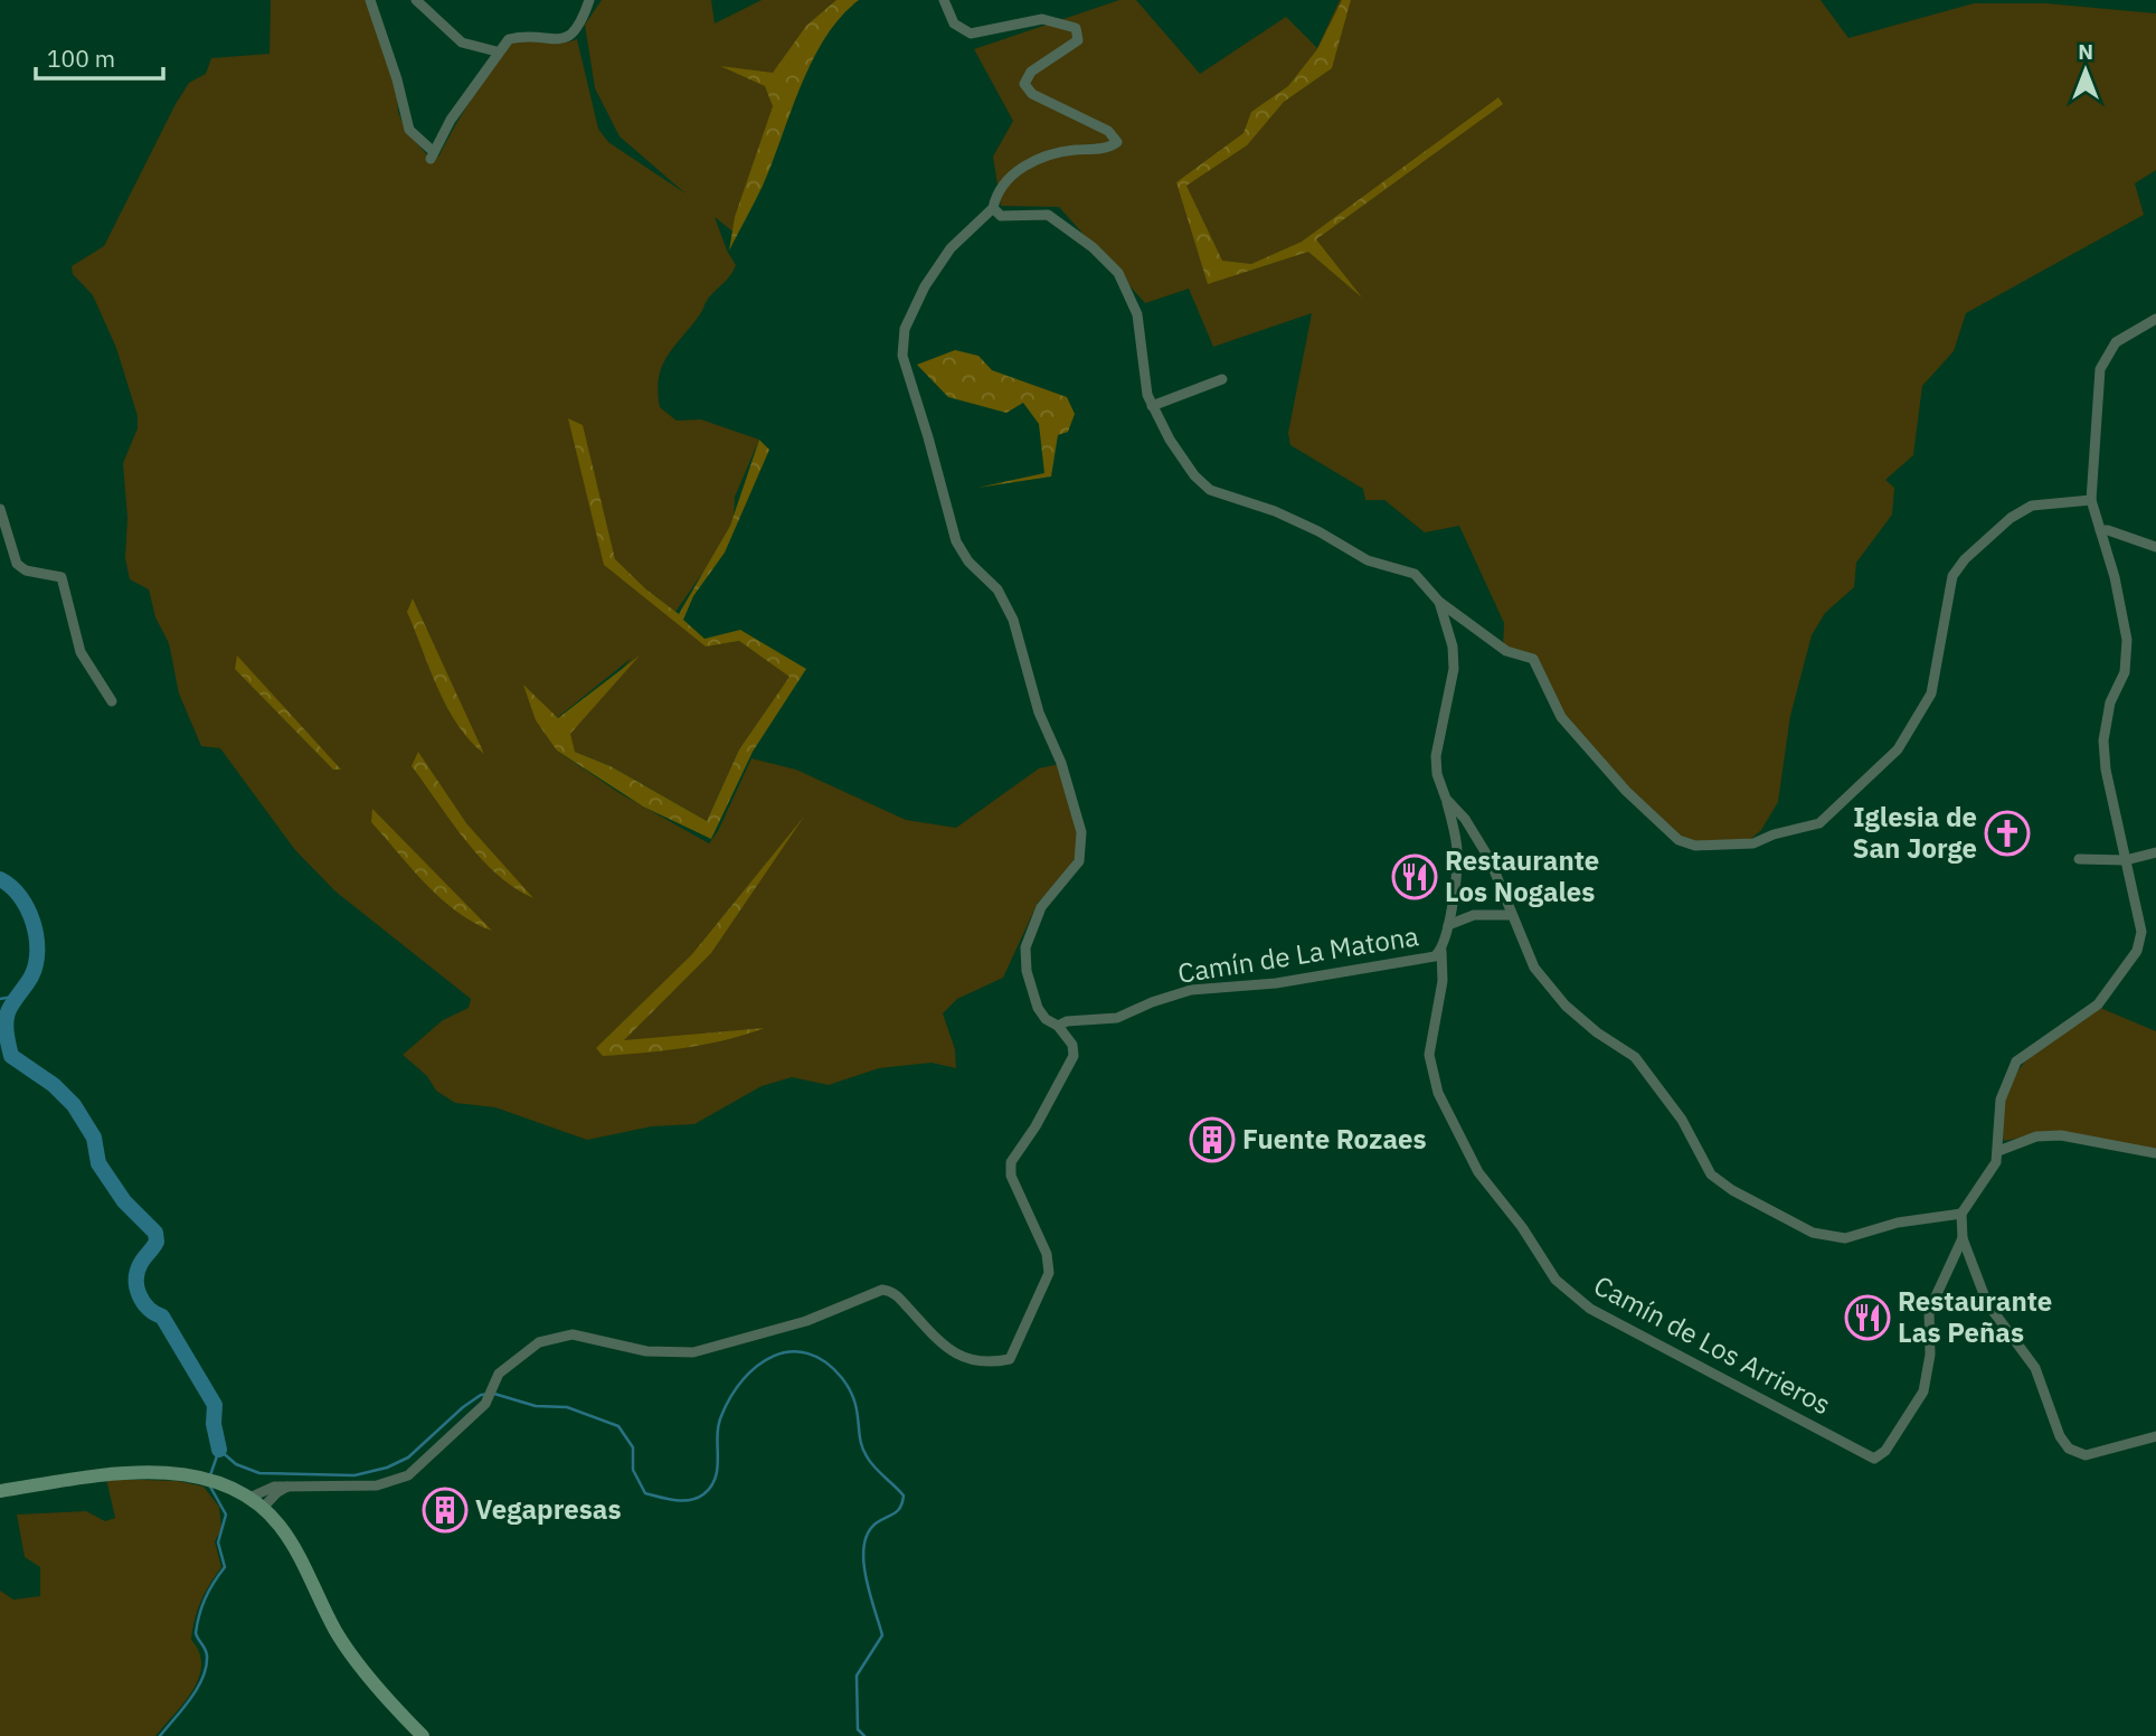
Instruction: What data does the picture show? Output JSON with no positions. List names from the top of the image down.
{
  "streets": {
    "street": ["Camín de La Matona", "Camín de Los Arrieros"]
  },
  "crossings": [
    ["Camín de La Matona", "Camín de Los Arrieros"]
  ],
  "places": {
    "church": ["Iglesia de San Jorge"],
    "restaurant": ["Restaurante Los Nogales", "Restaurante Las Peñas"],
    "building": ["Fuente Rozaes", "Vegapresas"]
  },
  "scale_bar": "100 m",
  "north": "top"
}
